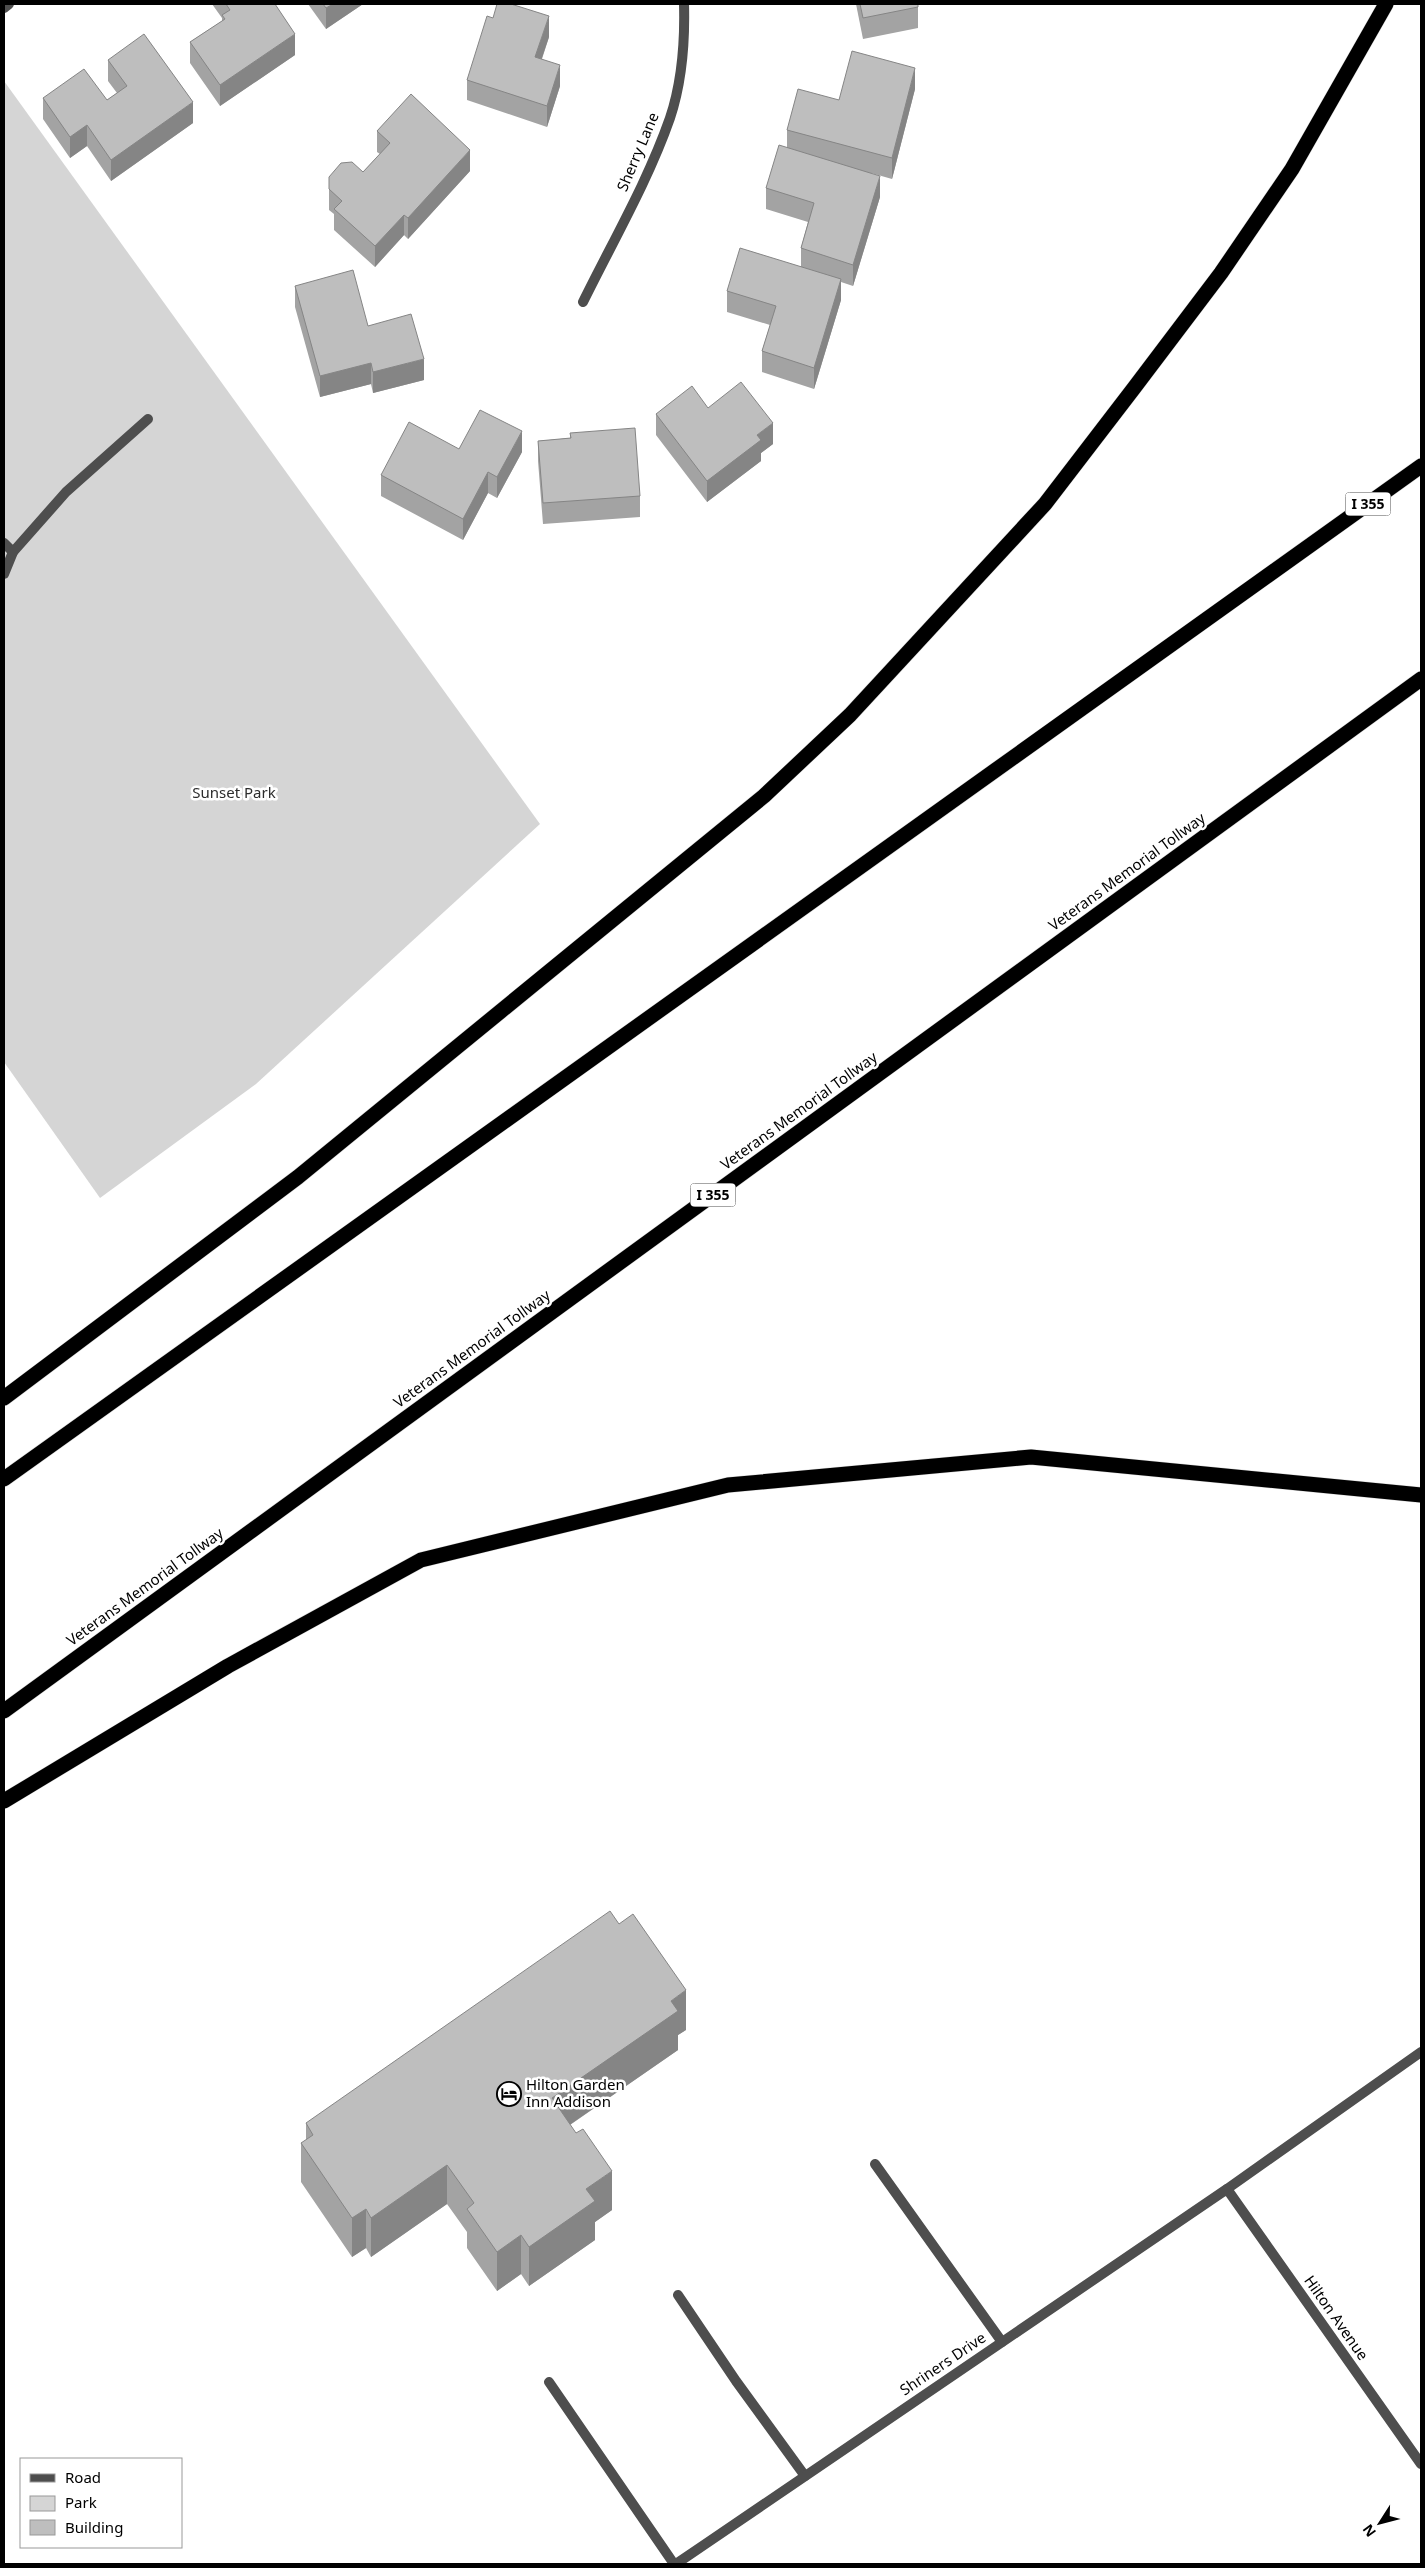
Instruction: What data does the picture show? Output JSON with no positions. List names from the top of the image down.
{
  "streets": {
    "highway": ["I 355", "Veterans Memorial Tollway"],
    "street": ["Sherry Lane", "Hilton Avenue", "Shriners Drive"]
  },
  "crossings": [
    ["Hilton Avenue", "Shriners Drive"]
  ],
  "parks": ["Sunset Park"],
  "places": {
    "hotel": ["Hilton Garden Inn Addison"]
  },
  "legend": ["Road", "Park", "Building"],
  "north": "bottom left"
}
